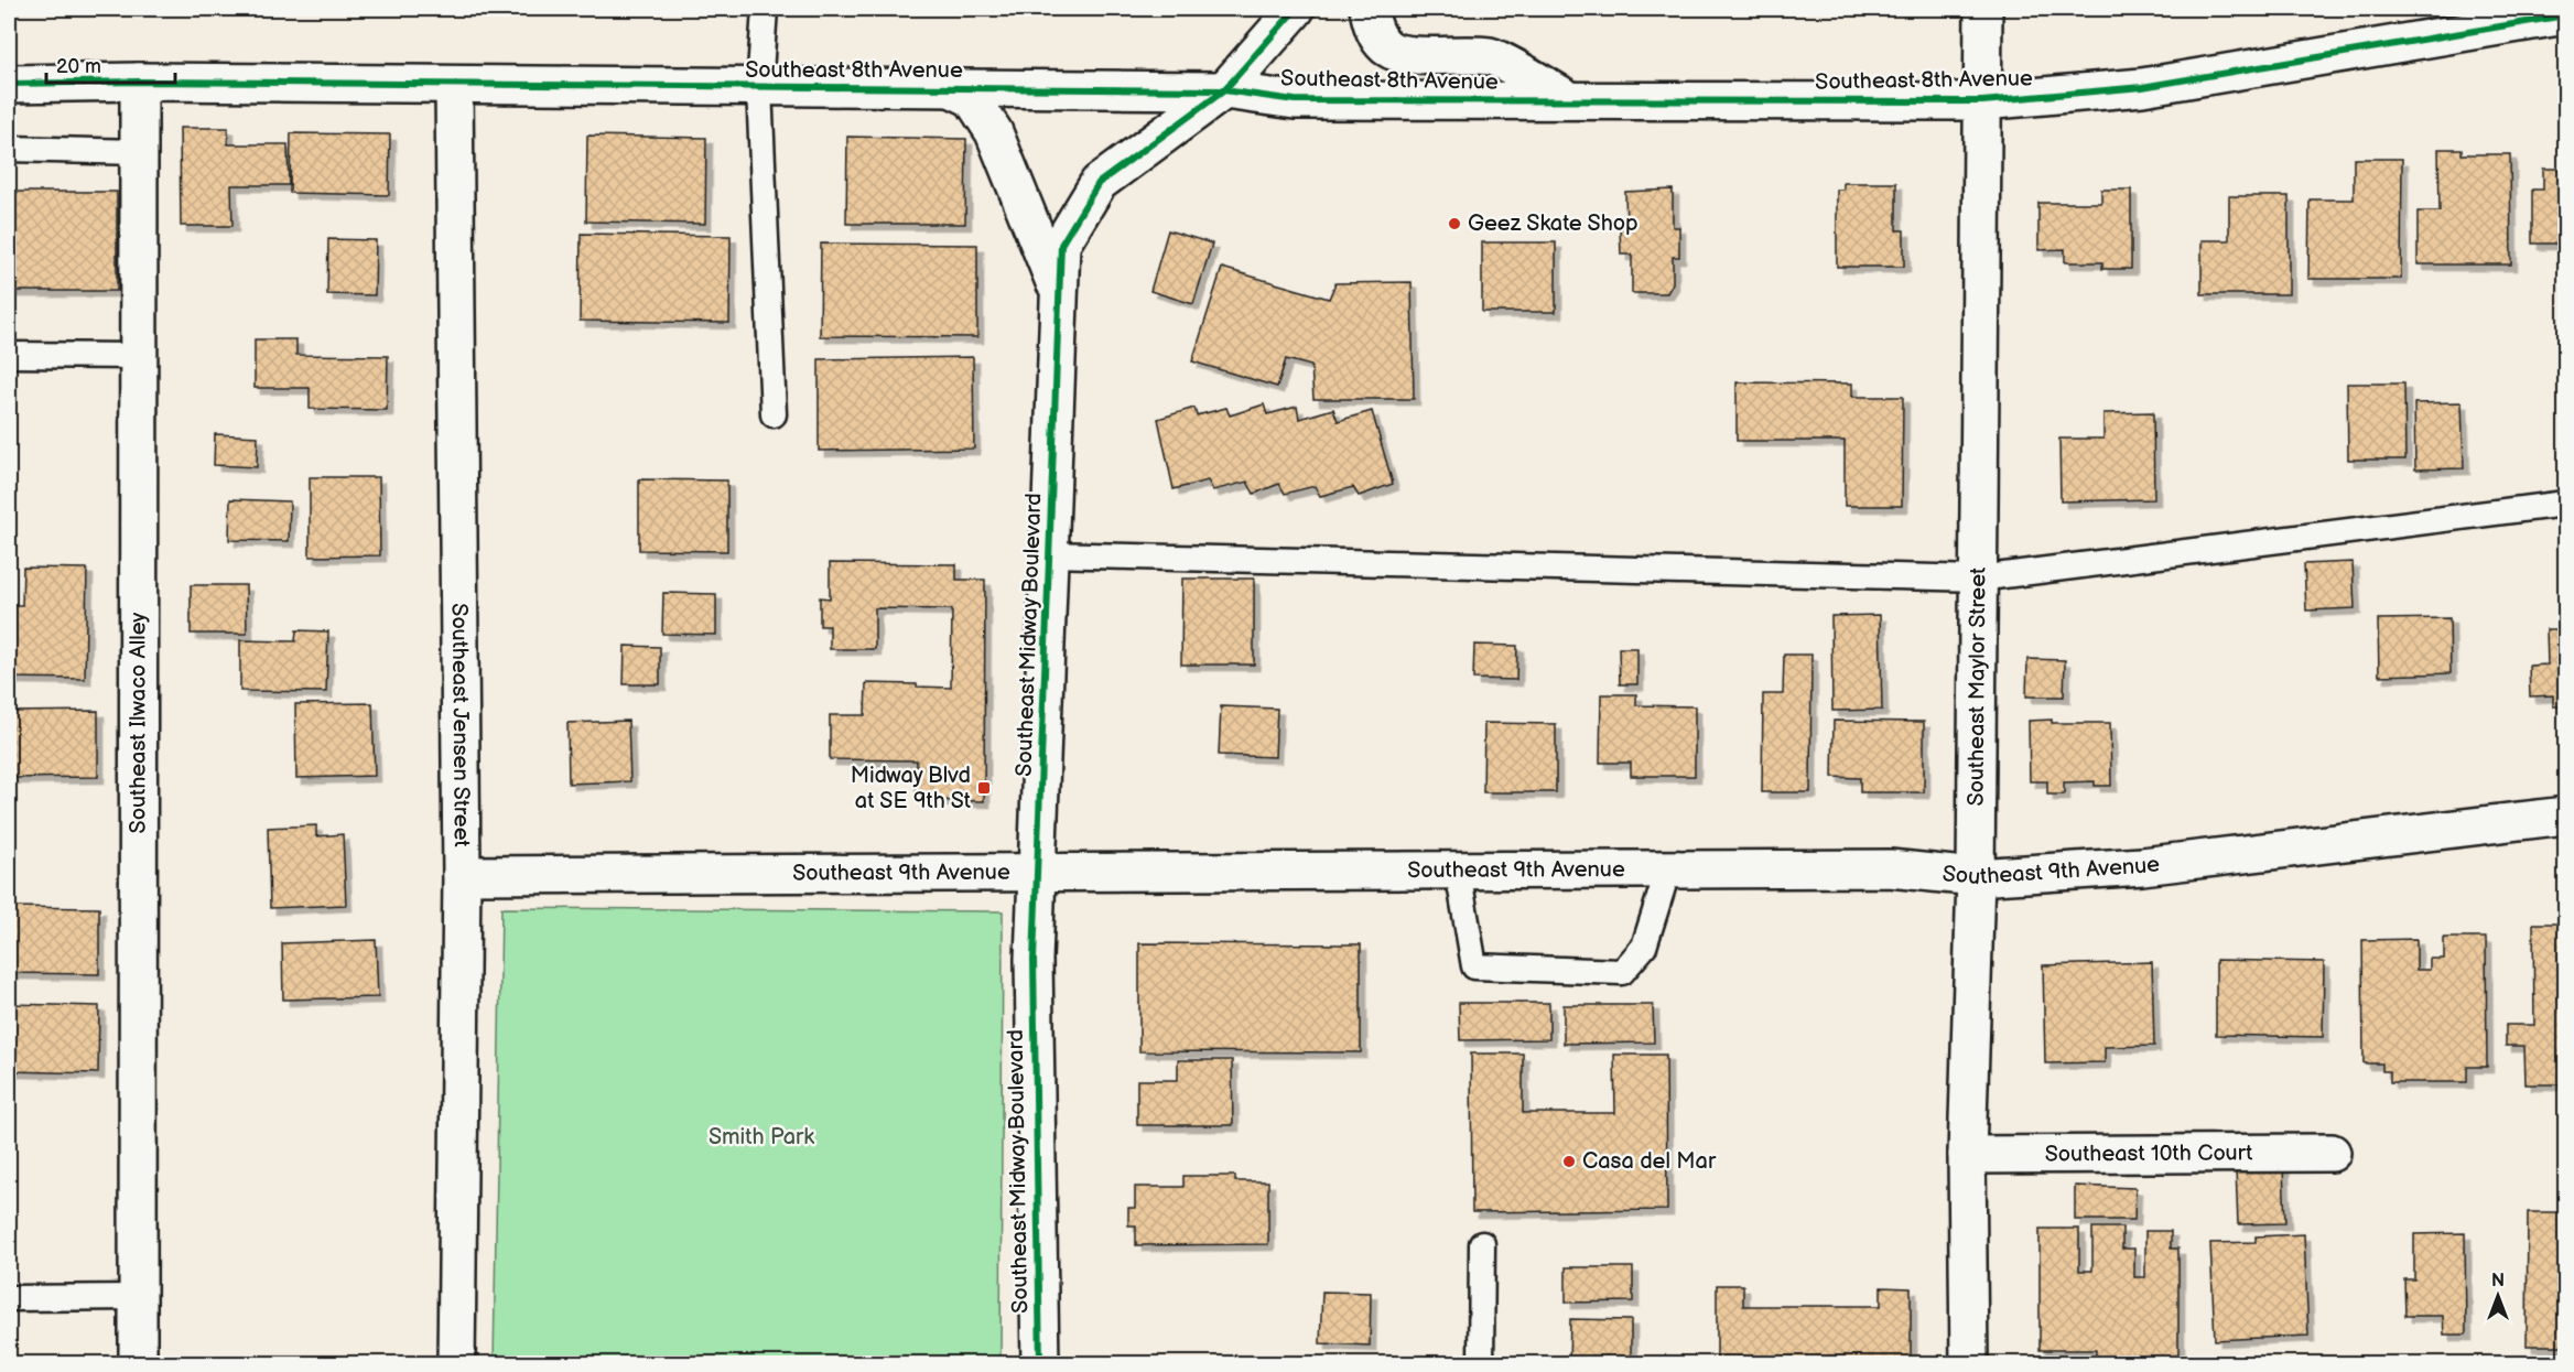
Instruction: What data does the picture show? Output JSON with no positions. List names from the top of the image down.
{
  "streets": {
    "street": [
      "Southeast 8th Avenue",
      "Southeast Midway Boulevard",
      "Southeast Maylor Street",
      "Southeast Ilwaco Alley",
      "Southeast Jensen Street",
      "Southeast 9th Avenue",
      "Southeast 10th Court"
    ]
  },
  "crossings": [
    ["Southeast 8th Avenue", "Southeast Midway Boulevard"],
    ["Southeast 8th Avenue", "Southeast Maylor Street"],
    ["Southeast 8th Avenue", "Southeast Ilwaco Alley"],
    ["Southeast 8th Avenue", "Southeast Jensen Street"],
    ["Southeast Midway Boulevard", "Southeast 9th Avenue"],
    ["Southeast Maylor Street", "Southeast 9th Avenue"],
    ["Southeast Maylor Street", "Southeast 10th Court"],
    ["Southeast Jensen Street", "Southeast 9th Avenue"]
  ],
  "parks": ["Smith Park"],
  "places": {
    "other": ["Geez Skate Shop", "Casa del Mar"],
    "transit": ["Midway Blvd at SE 9th St"]
  },
  "scale_bar": "20 m",
  "north": "top"
}
